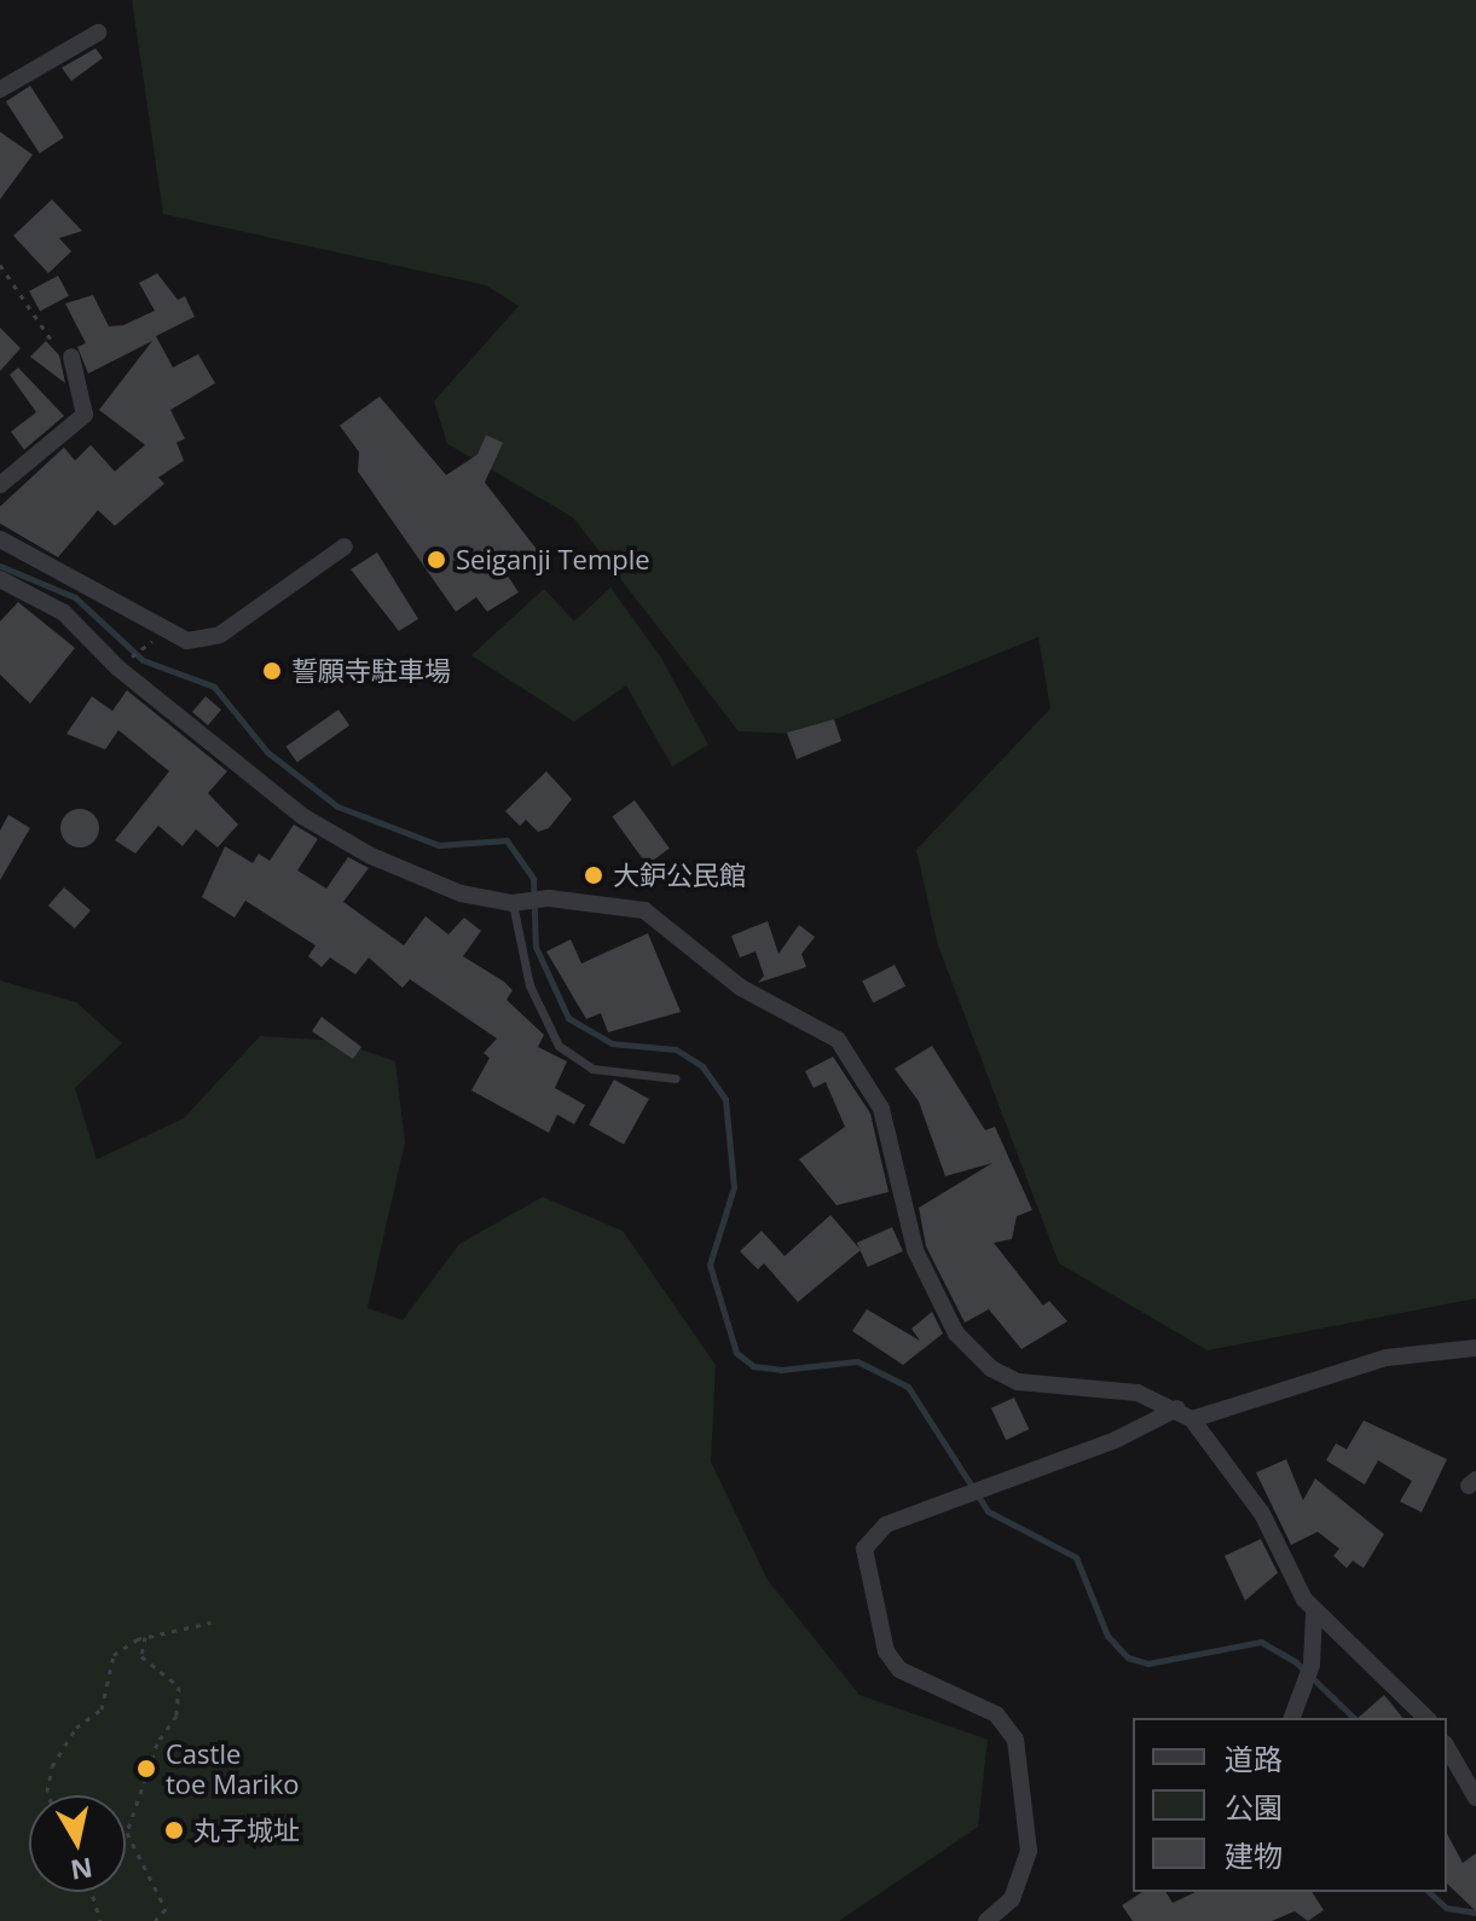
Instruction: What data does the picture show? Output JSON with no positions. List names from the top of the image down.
{
  "places": [
    "Seiganji Temple",
    "誓願寺駐車場",
    "大鈩公民館",
    "Castle toe Mariko",
    "丸子城址"
  ],
  "legend": ["道路", "公園", "建物"],
  "north": "bottom"
}
